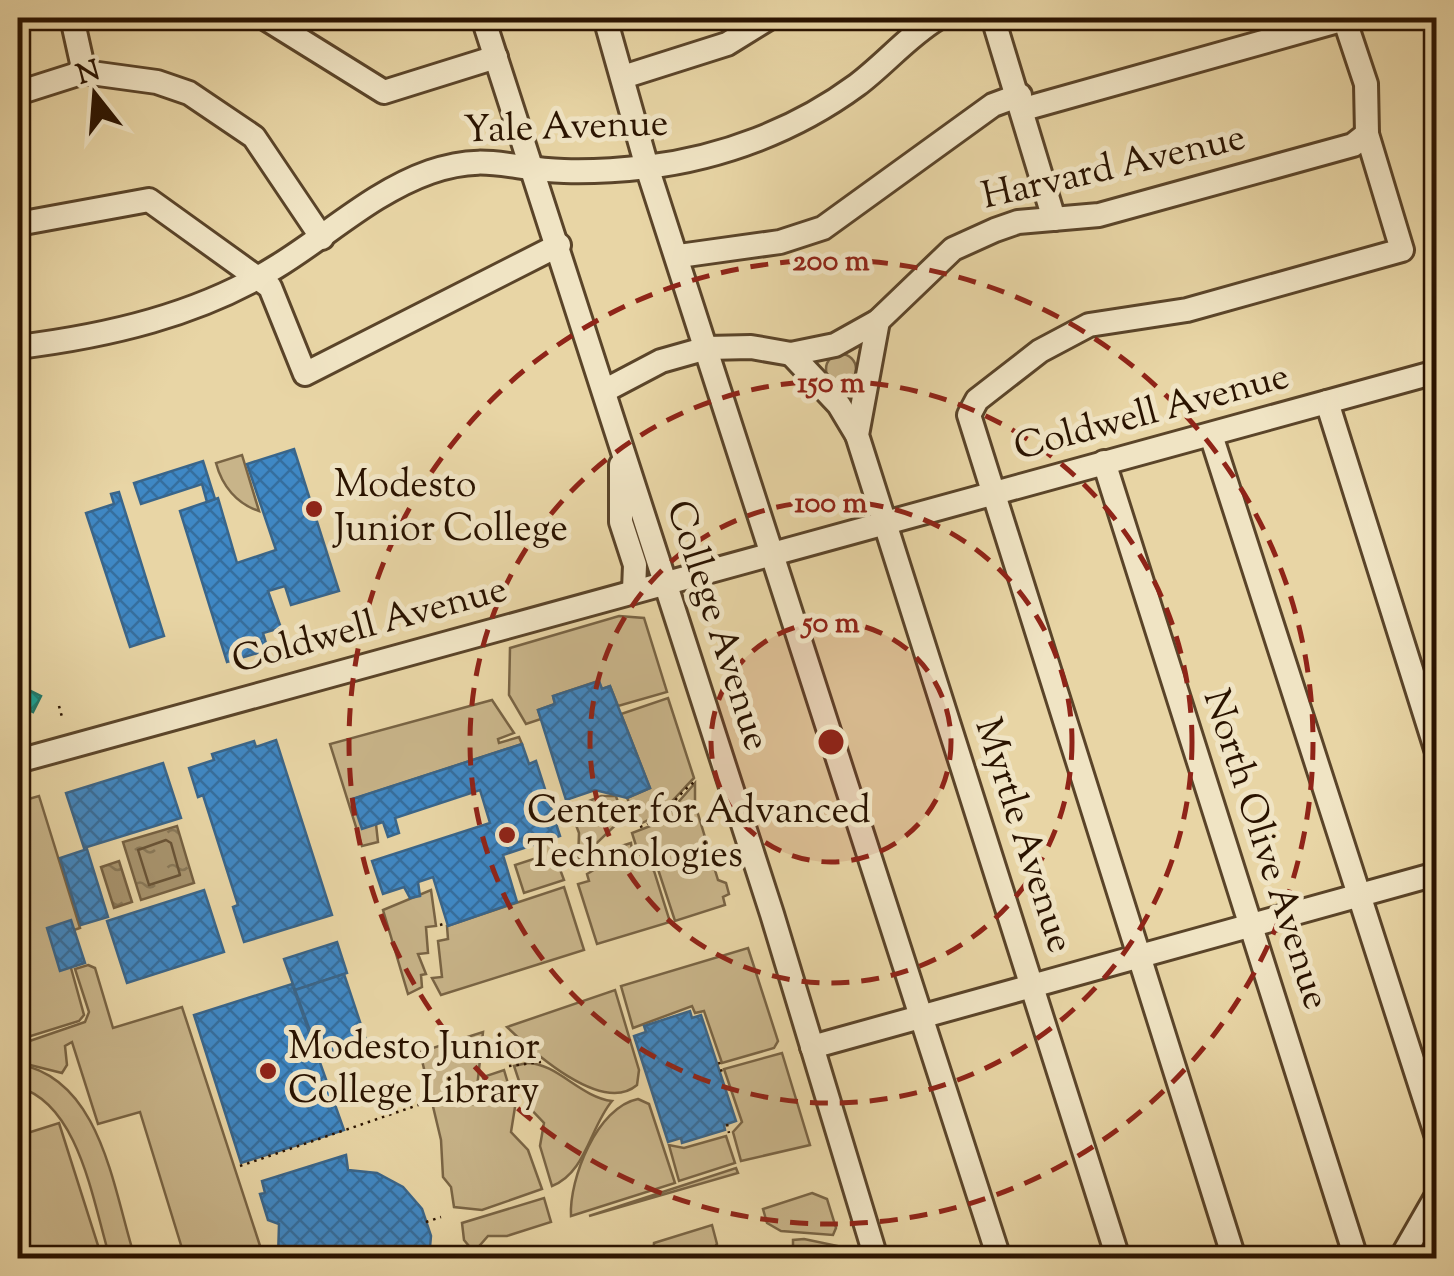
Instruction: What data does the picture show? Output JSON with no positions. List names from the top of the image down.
{
  "streets": {
    "street": [
      "Yale Avenue",
      "Harvard Avenue",
      "Coldwell Avenue",
      "College Avenue",
      "Myrtle Avenue",
      "North Olive Avenue"
    ]
  },
  "crossings": [
    ["Yale Avenue", "College Avenue"],
    ["Harvard Avenue", "College Avenue"],
    ["Harvard Avenue", "Myrtle Avenue"],
    ["Coldwell Avenue", "College Avenue"],
    ["Coldwell Avenue", "Myrtle Avenue"],
    ["Coldwell Avenue", "North Olive Avenue"]
  ],
  "places": ["Modesto Junior College", "Center for Advanced Technologies", "Modesto Junior College Library"],
  "north": "top",
  "rings": [
    "200 m",
    "150 m",
    "100 m",
    "50 m"
  ]
}
